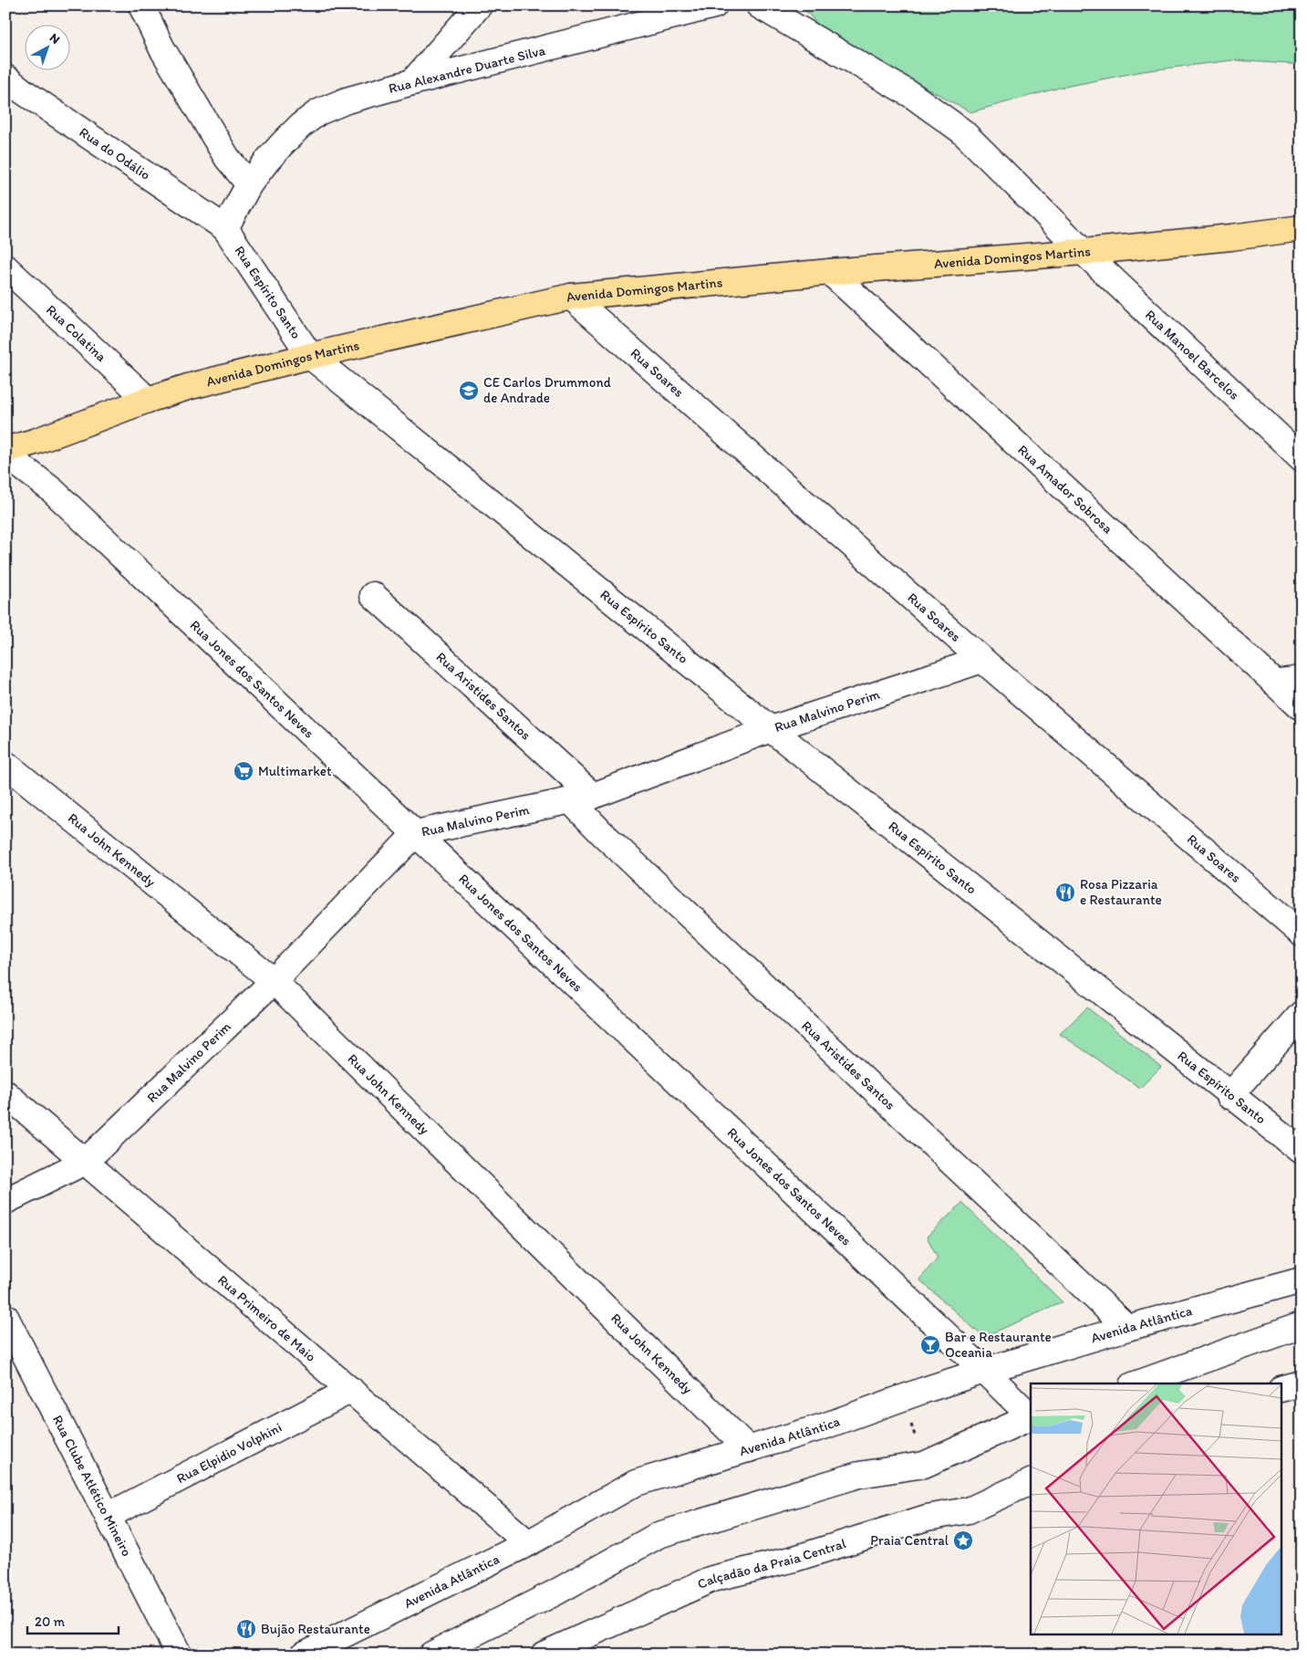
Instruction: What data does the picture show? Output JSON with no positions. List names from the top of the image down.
{
  "streets": {
    "main road": ["Avenida Domingos Martins"],
    "street": [
      "Rua Alexandre Duarte Silva",
      "Rua do Odálio",
      "Rua Espírito Santo",
      "Rua Colatina",
      "Rua Manoel Barcelos",
      "Rua Soares",
      "Rua Amador Sobrosa",
      "Rua Jones dos Santos Neves",
      "Rua Aristides Santos",
      "Rua Malvino Perim",
      "Rua John Kennedy",
      "Rua Primeiro de Maio",
      "Avenida Atlântica",
      "Rua Elpidio Volphini",
      "Rua Clube Atlético Mineiro",
      "Calçadão da Praia Central"
    ]
  },
  "crossings": [
    ["Rua do Odálio", "Rua Espírito Santo"],
    ["Avenida Domingos Martins", "Rua Espírito Santo"],
    ["Avenida Domingos Martins", "Rua Colatina"],
    ["Avenida Domingos Martins", "Rua Manoel Barcelos"],
    ["Avenida Domingos Martins", "Rua Soares"],
    ["Avenida Domingos Martins", "Rua Amador Sobrosa"],
    ["Rua Espírito Santo", "Rua Malvino Perim"],
    ["Rua Soares", "Rua Malvino Perim"],
    ["Rua Jones dos Santos Neves", "Rua Malvino Perim"],
    ["Rua Jones dos Santos Neves", "Avenida Atlântica"],
    ["Rua Aristides Santos", "Rua Malvino Perim"],
    ["Rua Aristides Santos", "Avenida Atlântica"],
    ["Rua Malvino Perim", "Rua John Kennedy"],
    ["Rua Malvino Perim", "Rua Primeiro de Maio"],
    ["Rua John Kennedy", "Avenida Atlântica"],
    ["Rua Primeiro de Maio", "Avenida Atlântica"],
    ["Rua Primeiro de Maio", "Rua Elpidio Volphini"],
    ["Rua Elpidio Volphini", "Rua Clube Atlético Mineiro"]
  ],
  "places": {
    "school or university": ["CE Carlos Drummond de Andrade"],
    "supermarket": ["Multimarket"],
    "restaurant": ["Rosa Pizzaria e Restaurante", "Bujão Restaurante"],
    "bar": ["Bar e Restaurante Oceania"],
    "place": ["Praia Central"]
  },
  "scale_bar": "20 m",
  "north": "top right"
}
